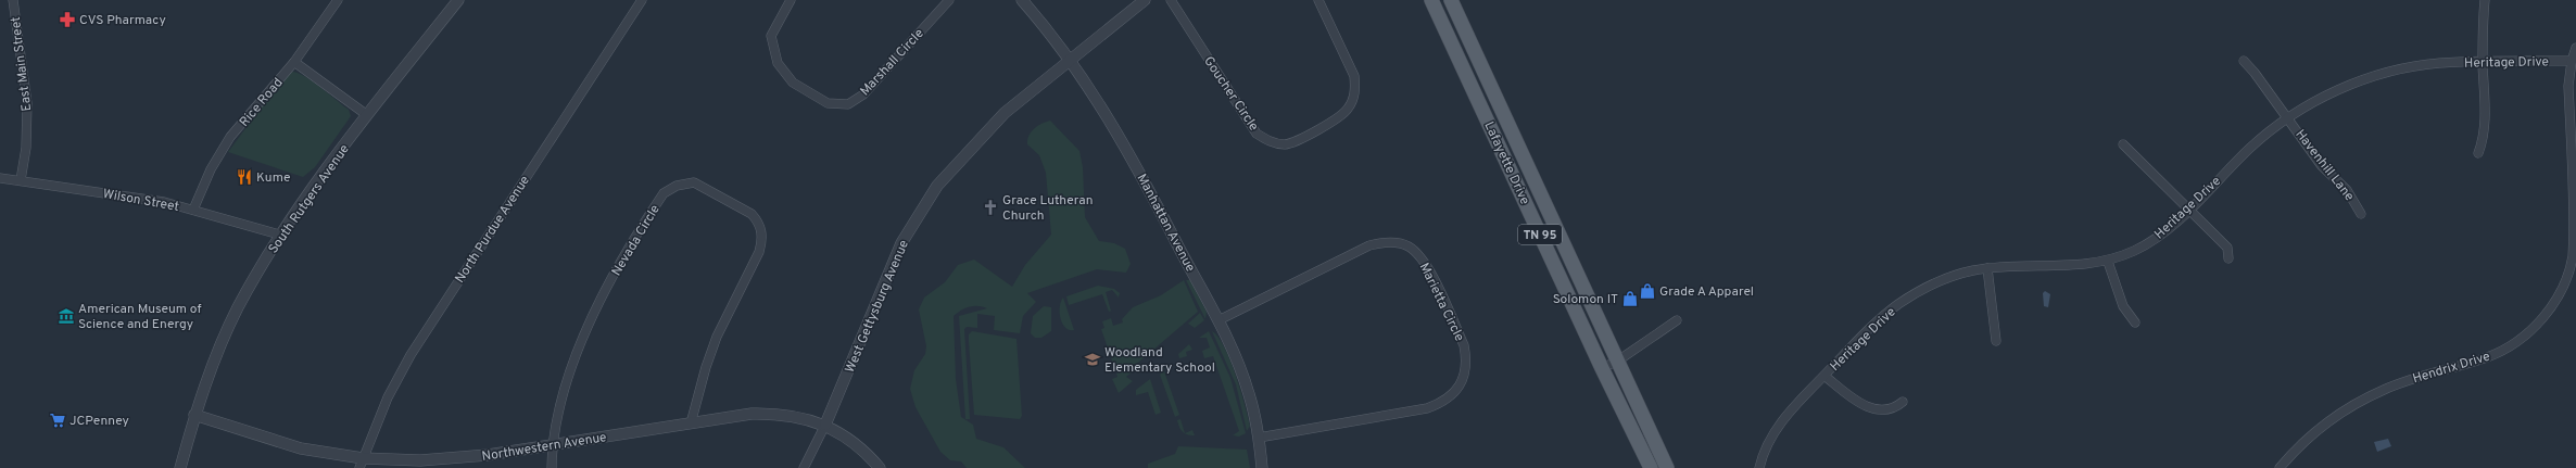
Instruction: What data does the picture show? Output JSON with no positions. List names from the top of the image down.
{
  "streets": {
    "main road": ["Lafayette Drive", "TN 95"],
    "street": [
      "Marshall Circle",
      "Heritage Drive",
      "East Main Street",
      "Goucher Circle",
      "Rice Road",
      "Havenhill Lane",
      "South Rutgers Avenue",
      "Wilson Street",
      "Manhattan Avenue",
      "North Purdue Avenue",
      "Nevada Circle",
      "Marietta Circle",
      "West Gettysburg Avenue",
      "Hendrix Drive",
      "Northwestern Avenue"
    ]
  },
  "crossings": [
    ["Heritage Drive", "Havenhill Lane"],
    ["Heritage Drive", "Hendrix Drive"],
    ["East Main Street", "Wilson Street"],
    ["Rice Road", "Wilson Street"],
    ["South Rutgers Avenue", "Wilson Street"],
    ["South Rutgers Avenue", "Northwestern Avenue"],
    ["Manhattan Avenue", "Marietta Circle"],
    ["Manhattan Avenue", "West Gettysburg Avenue"],
    ["North Purdue Avenue", "Northwestern Avenue"],
    ["Nevada Circle", "Northwestern Avenue"],
    ["West Gettysburg Avenue", "Northwestern Avenue"]
  ],
  "places": {
    "pharmacy": ["CVS Pharmacy"],
    "restaurant": ["Kume"],
    "church": ["Grace Lutheran Church"],
    "shop": ["Grade A Apparel", "Solomon IT"],
    "museum": ["American Museum of Science and Energy"],
    "school or university": ["Woodland Elementary School"],
    "supermarket": ["JCPenney"]
  }
}
